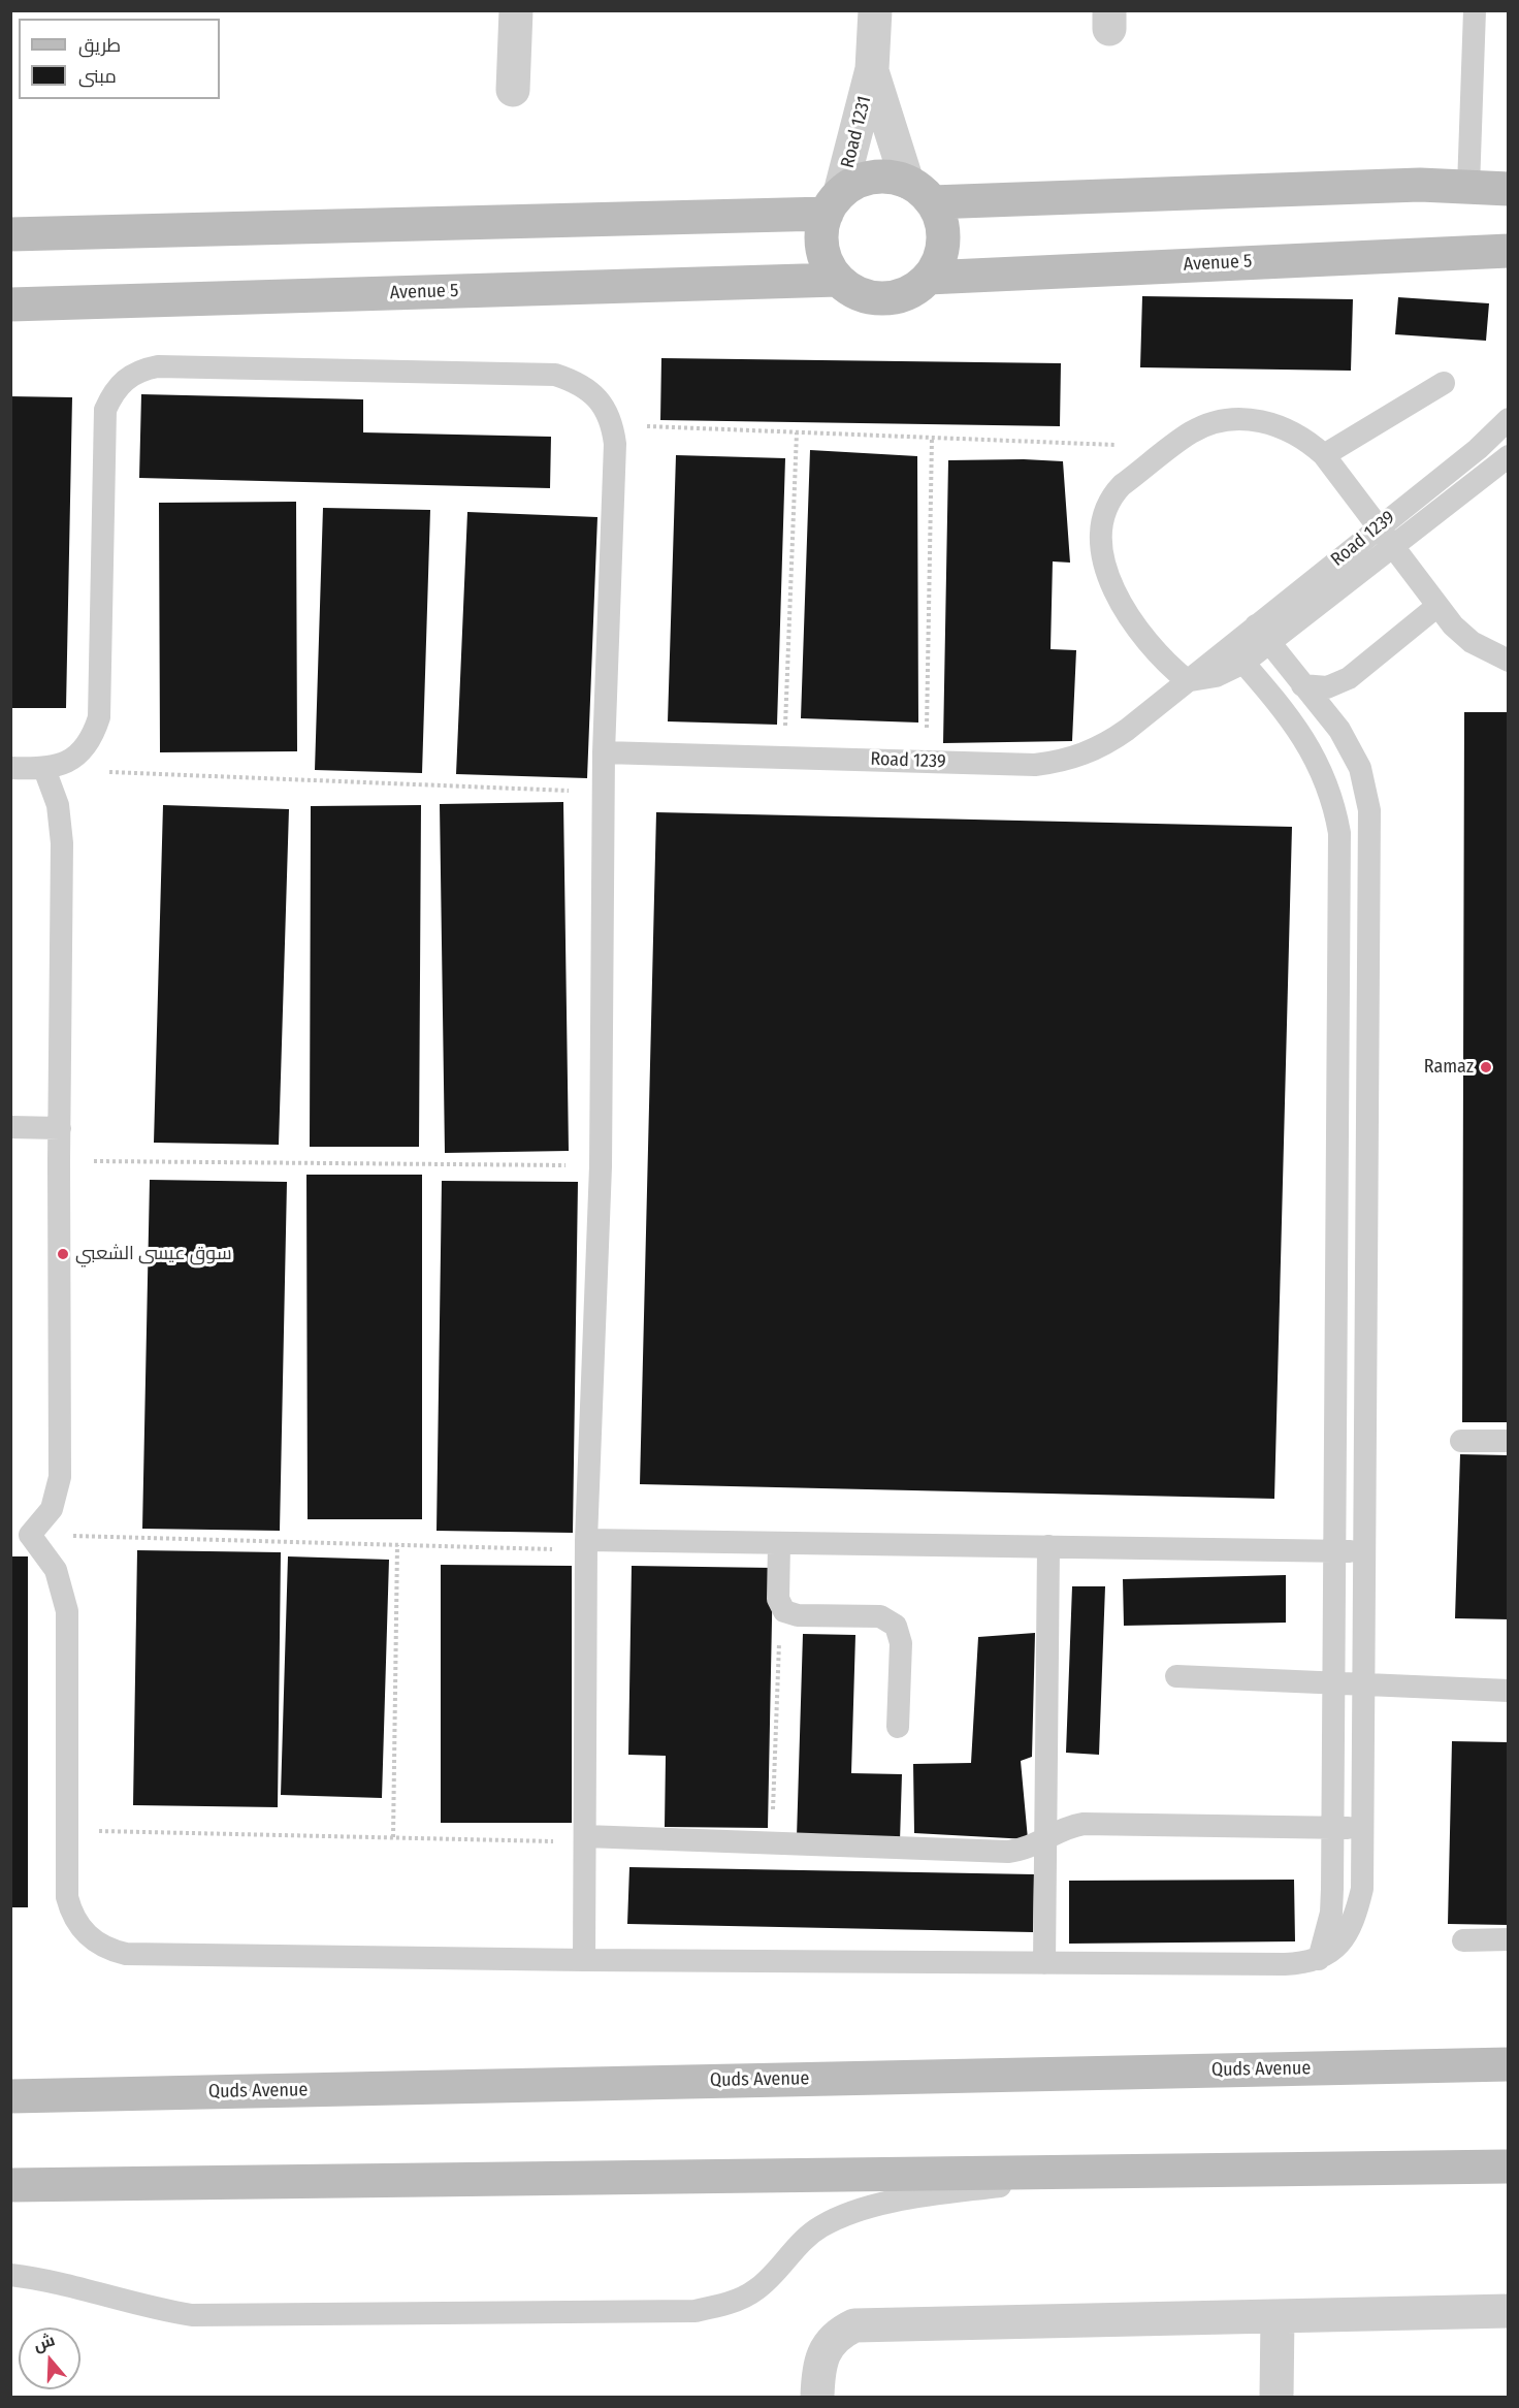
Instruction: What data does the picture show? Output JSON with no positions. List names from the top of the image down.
{
  "streets": {
    "street": ["Road 1231", "Avenue 5", "Quds Avenue"],
    "lane": ["Road 1239"]
  },
  "crossings": [
    ["Road 1231", "Avenue 5"]
  ],
  "places": ["Ramaz", "سوق عيسى الشعبي"],
  "legend": ["طريق", "مبنى"],
  "north": "top"
}
